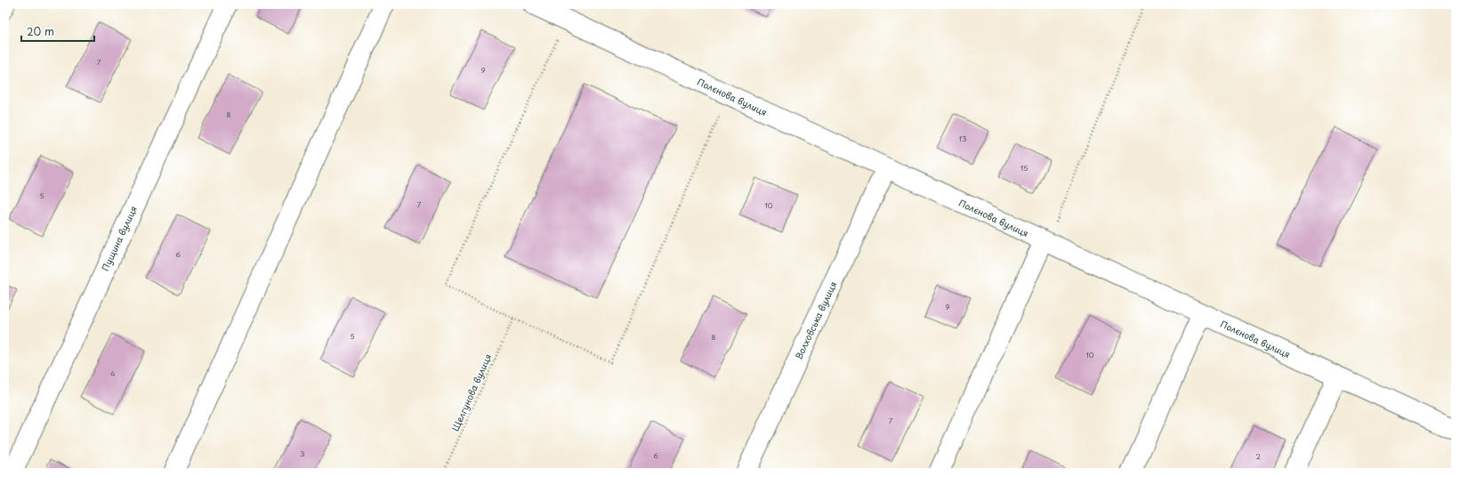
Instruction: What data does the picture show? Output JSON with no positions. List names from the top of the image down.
{
  "streets": {
    "street": ["Полєнова вулиця", "Пущина вулиця", "Волховська вулиця"],
    "path": ["Щелгунова вулиця"]
  },
  "crossings": [
    ["Полєнова вулиця", "Волховська вулиця"]
  ],
  "house_numbers": [
    "7",
    "9",
    "8",
    "13",
    "15",
    "5",
    "7",
    "10",
    "6",
    "9",
    "5",
    "8",
    "10",
    "4",
    "7",
    "3",
    "6",
    "2"
  ],
  "scale_bar": "20 m"
}
